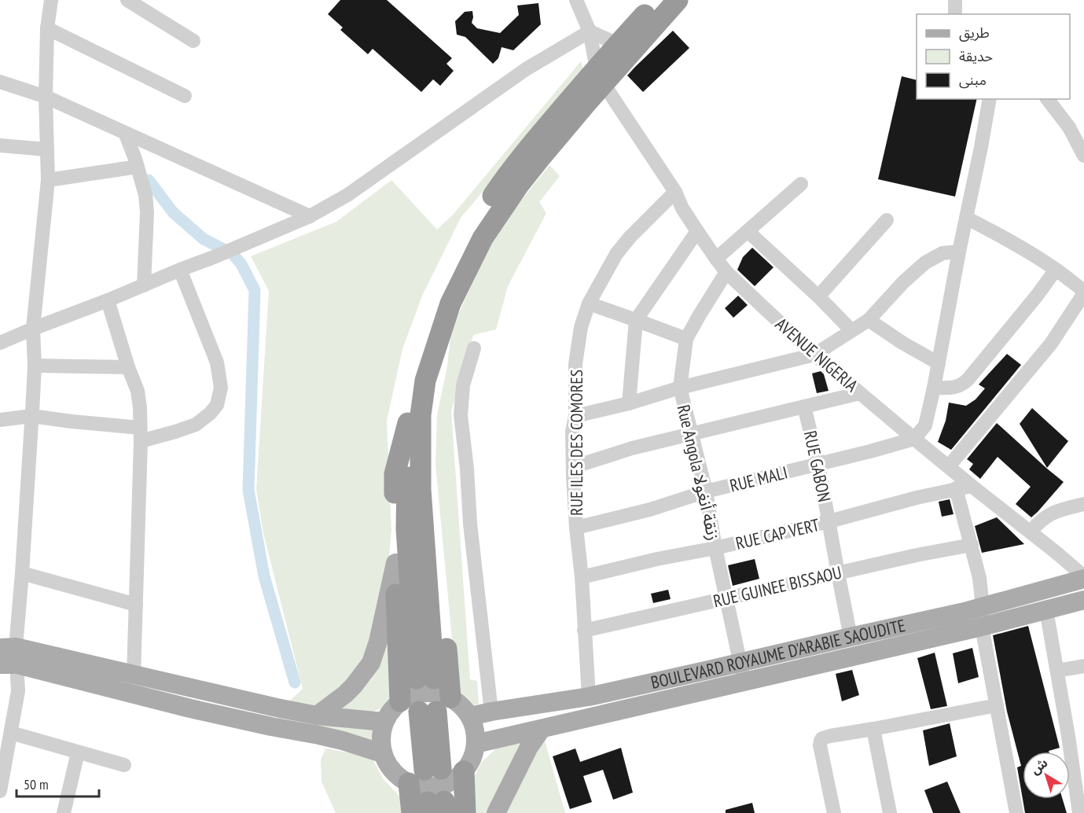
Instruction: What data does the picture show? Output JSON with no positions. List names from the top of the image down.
{
  "streets": {
    "main road": ["BOULEVARD ROYAUME D'ARABIE SAOUDITE"],
    "street": [
      "AVENUE NIGERIA",
      "RUE ILES DES COMORES",
      "RUE GABON",
      "Rue Angola زنقة أنغولا",
      "RUE MALI",
      "RUE CAP VERT",
      "RUE GUINEE BISSAOU"
    ]
  },
  "crossings": [
    ["AVENUE NIGERIA", "RUE ILES DES COMORES"],
    ["AVENUE NIGERIA", "Rue Angola زنقة أنغولا"],
    ["AVENUE NIGERIA", "RUE MALI"],
    ["AVENUE NIGERIA", "RUE CAP VERT"],
    ["AVENUE NIGERIA", "BOULEVARD ROYAUME D'ARABIE SAOUDITE"],
    ["RUE ILES DES COMORES", "RUE MALI"],
    ["RUE ILES DES COMORES", "RUE CAP VERT"],
    ["RUE ILES DES COMORES", "RUE GUINEE BISSAOU"],
    ["RUE ILES DES COMORES", "BOULEVARD ROYAUME D'ARABIE SAOUDITE"],
    ["RUE GABON", "RUE MALI"],
    ["RUE GABON", "RUE CAP VERT"],
    ["RUE GABON", "RUE GUINEE BISSAOU"],
    ["RUE GABON", "BOULEVARD ROYAUME D'ARABIE SAOUDITE"],
    ["Rue Angola زنقة أنغولا", "RUE MALI"],
    ["Rue Angola زنقة أنغولا", "RUE CAP VERT"],
    ["Rue Angola زنقة أنغولا", "RUE GUINEE BISSAOU"],
    ["Rue Angola زنقة أنغولا", "BOULEVARD ROYAUME D'ARABIE SAOUDITE"]
  ],
  "legend": ["طريق", "حديقة", "مبنى"],
  "scale_bar": "50 m",
  "north": "top left"
}
